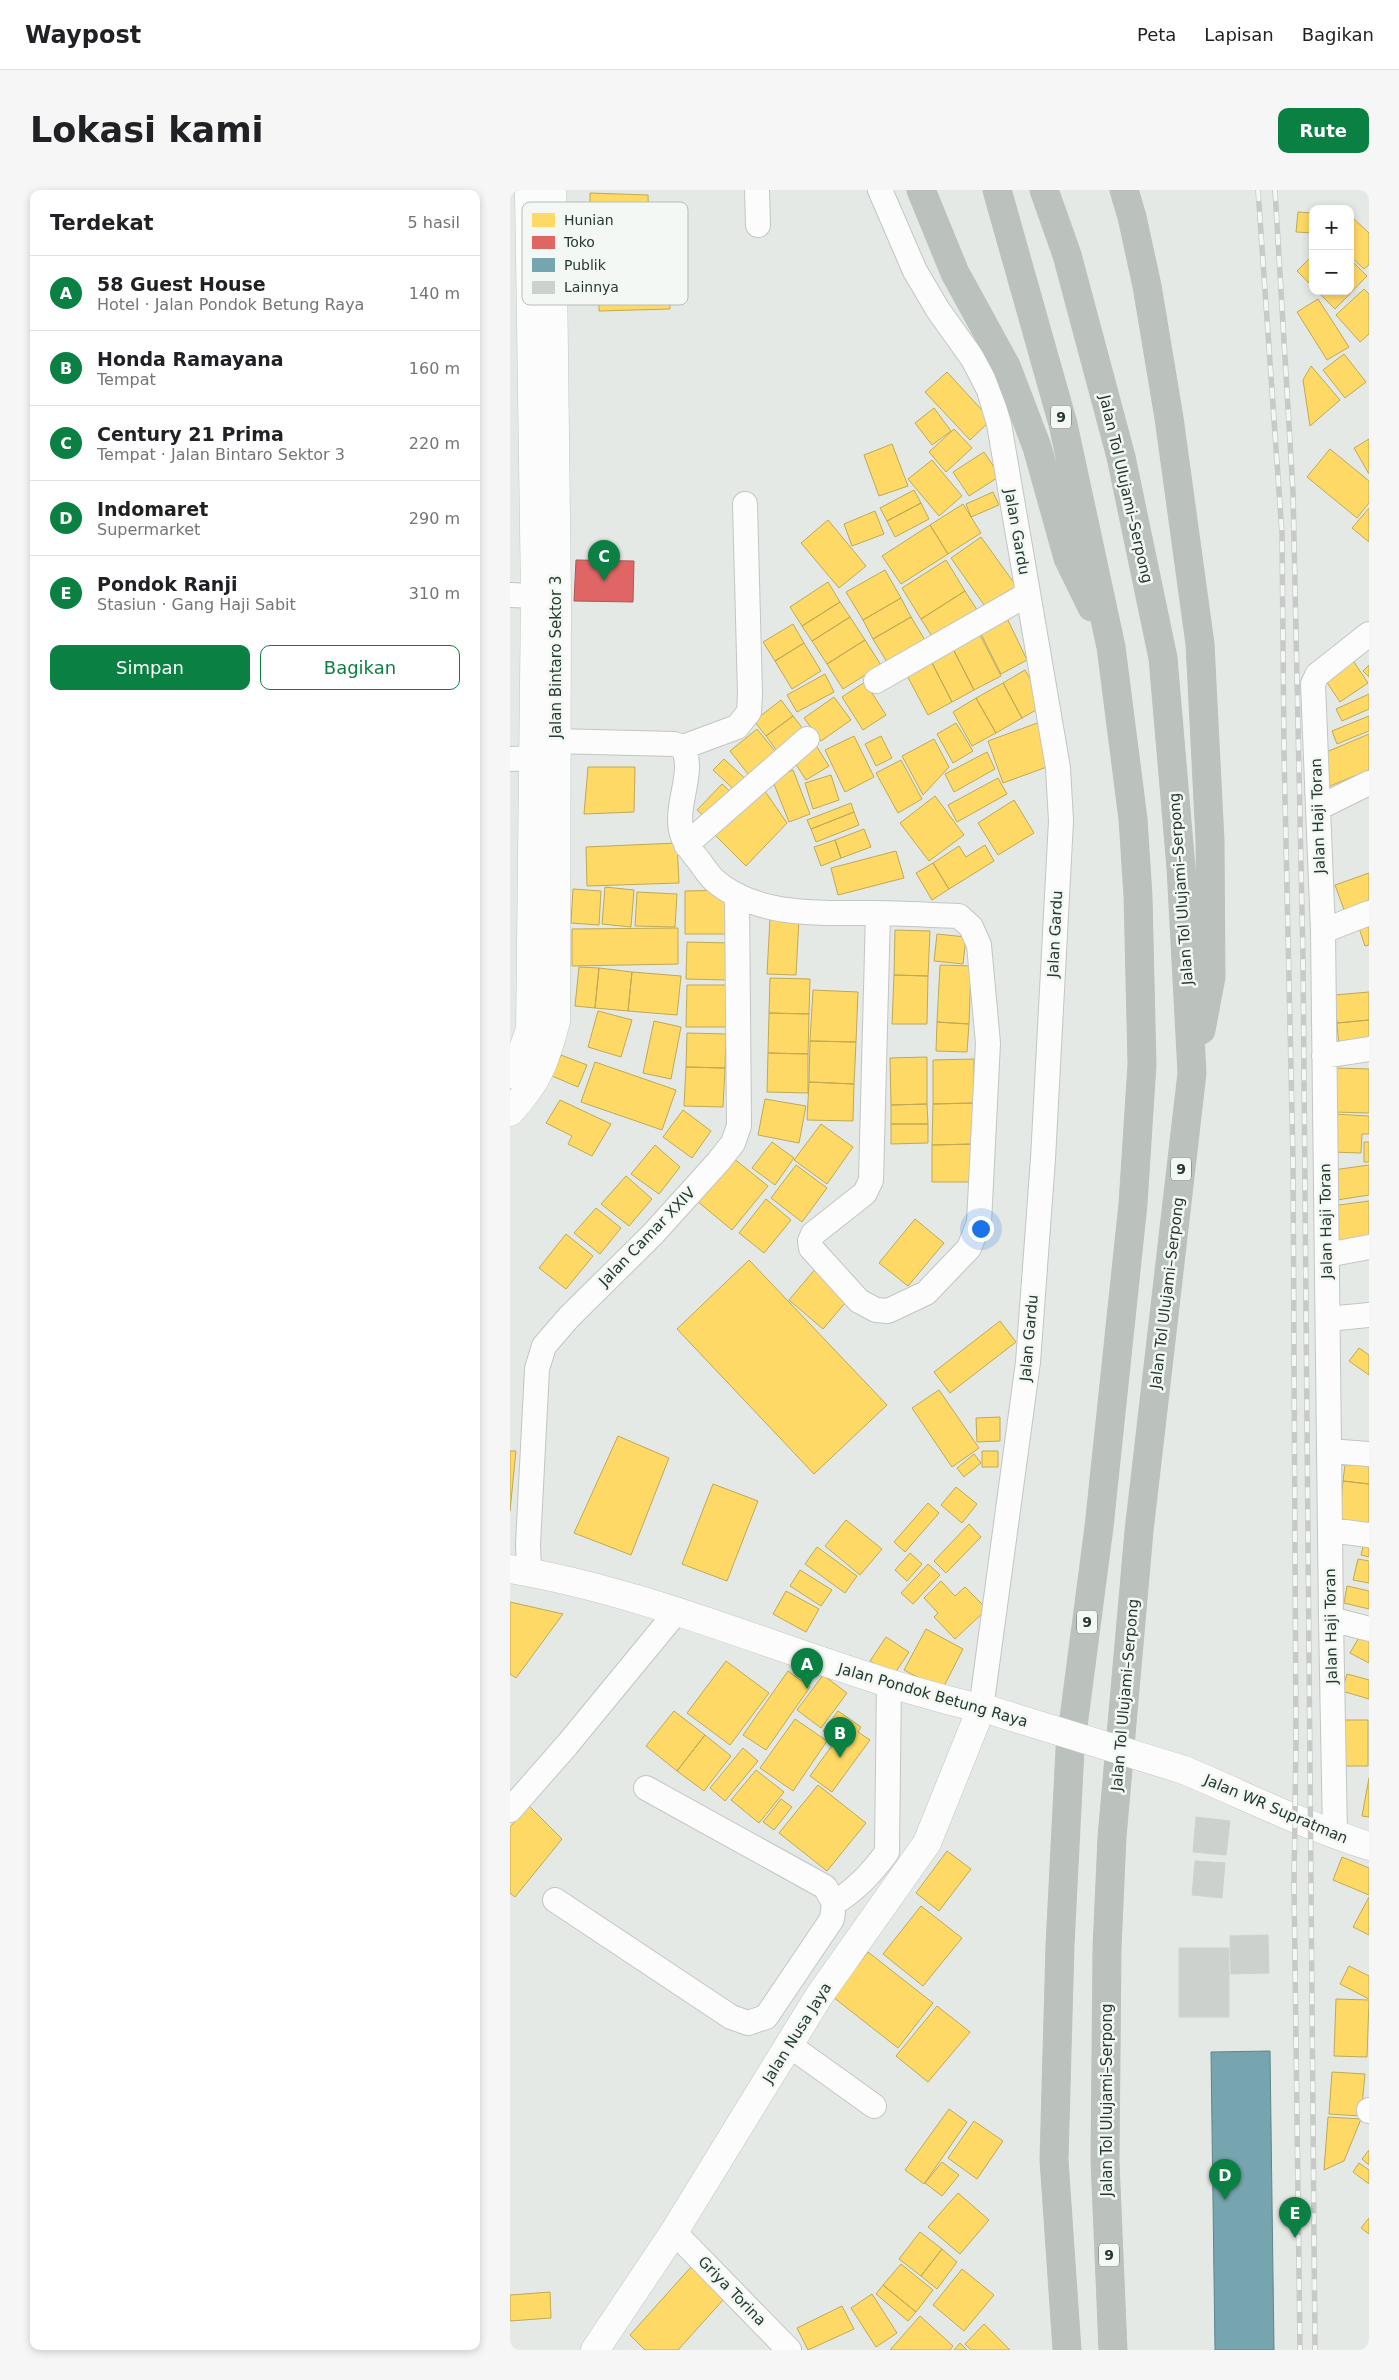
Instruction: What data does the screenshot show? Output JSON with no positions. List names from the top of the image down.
{
  "streets": {
    "highway": ["9", "Jalan Tol Ulujami–Serpong"],
    "main road": [
      "Jalan Bintaro Sektor 3",
      "Jalan Pondok Betung Raya",
      "Jalan WR Supratman",
      "Jalan Nusa Jaya"
    ],
    "street": [
      "Jalan Gardu",
      "Jalan Haji Toran",
      "Jalan Camar XXIV",
      "Griya Torina"
    ]
  },
  "crossings": [
    ["Jalan Gardu", "Jalan Pondok Betung Raya"],
    ["Jalan Gardu", "Jalan Nusa Jaya"],
    ["Jalan Haji Toran", "Jalan WR Supratman"],
    ["Jalan Camar XXIV", "Jalan Pondok Betung Raya"],
    ["Jalan Pondok Betung Raya", "Jalan WR Supratman"],
    ["Jalan Pondok Betung Raya", "Jalan Nusa Jaya"],
    ["Jalan Nusa Jaya", "Griya Torina"]
  ],
  "legend": [
    "Hunian",
    "Toko",
    "Publik",
    "Lainnya"
  ],
  "page": {
    "header": "Waypost",
    "nav": ["Peta", "Lapisan", "Bagikan"],
    "buttons": [
      "Rute",
      ["Simpan", "Bagikan"]
    ],
    "title": "Lokasi kami",
    "heading": ["Terdekat", "5 hasil"],
    "map_buttons": ["+", "−"],
    "list": [
      {
        "mark": "A",
        "name": "58 Guest House",
        "note": "Hotel · Jalan Pondok Betung Raya",
        "value": "140 m"
      },
      {
        "mark": "B",
        "name": "Honda Ramayana",
        "note": "Tempat",
        "value": "160 m"
      },
      {
        "mark": "C",
        "name": "Century 21 Prima",
        "note": "Tempat · Jalan Bintaro Sektor 3",
        "value": "220 m"
      },
      {
        "mark": "D",
        "name": "Indomaret",
        "note": "Supermarket",
        "value": "290 m"
      },
      {
        "mark": "E",
        "name": "Pondok Ranji",
        "note": "Stasiun · Gang Haji Sabit",
        "value": "310 m"
      }
    ],
    "pins": [
      "C",
      "A",
      "B",
      "D",
      "E"
    ]
  }
}
